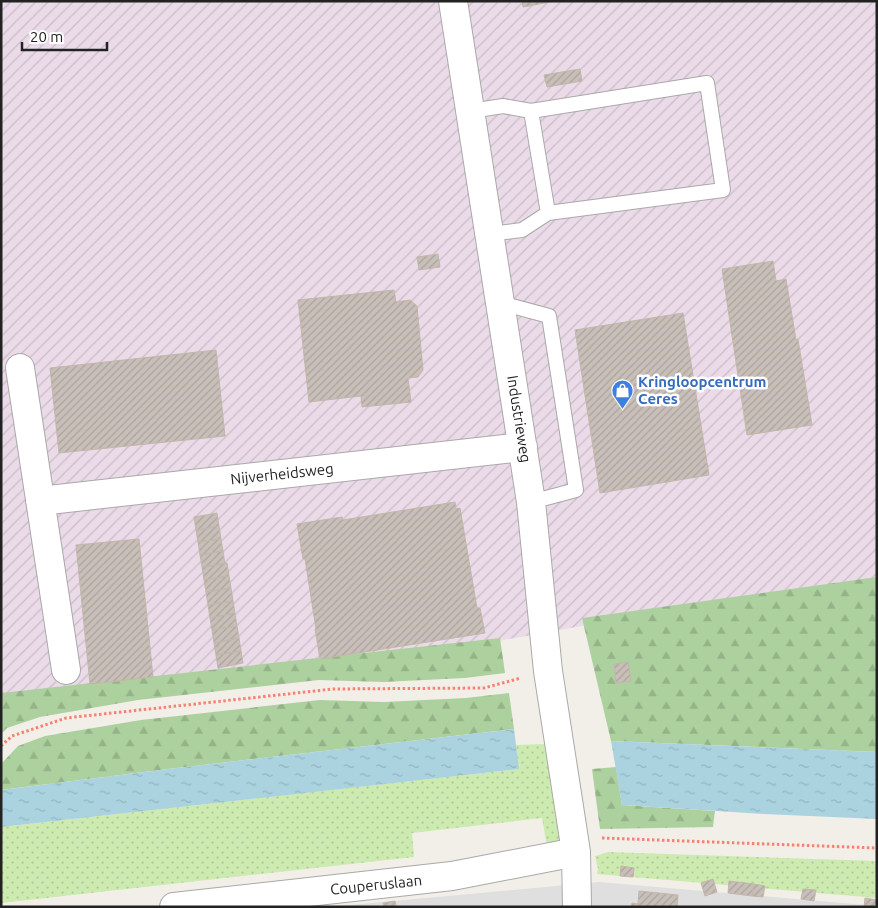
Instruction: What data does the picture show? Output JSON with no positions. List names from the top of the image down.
{
  "streets": {
    "street": ["Industrieweg", "Nijverheidsweg", "Couperuslaan"]
  },
  "crossings": [
    ["Industrieweg", "Nijverheidsweg"],
    ["Industrieweg", "Couperuslaan"]
  ],
  "places": {
    "shop": ["Kringloopcentrum Ceres"]
  },
  "scale_bar": "20 m"
}
